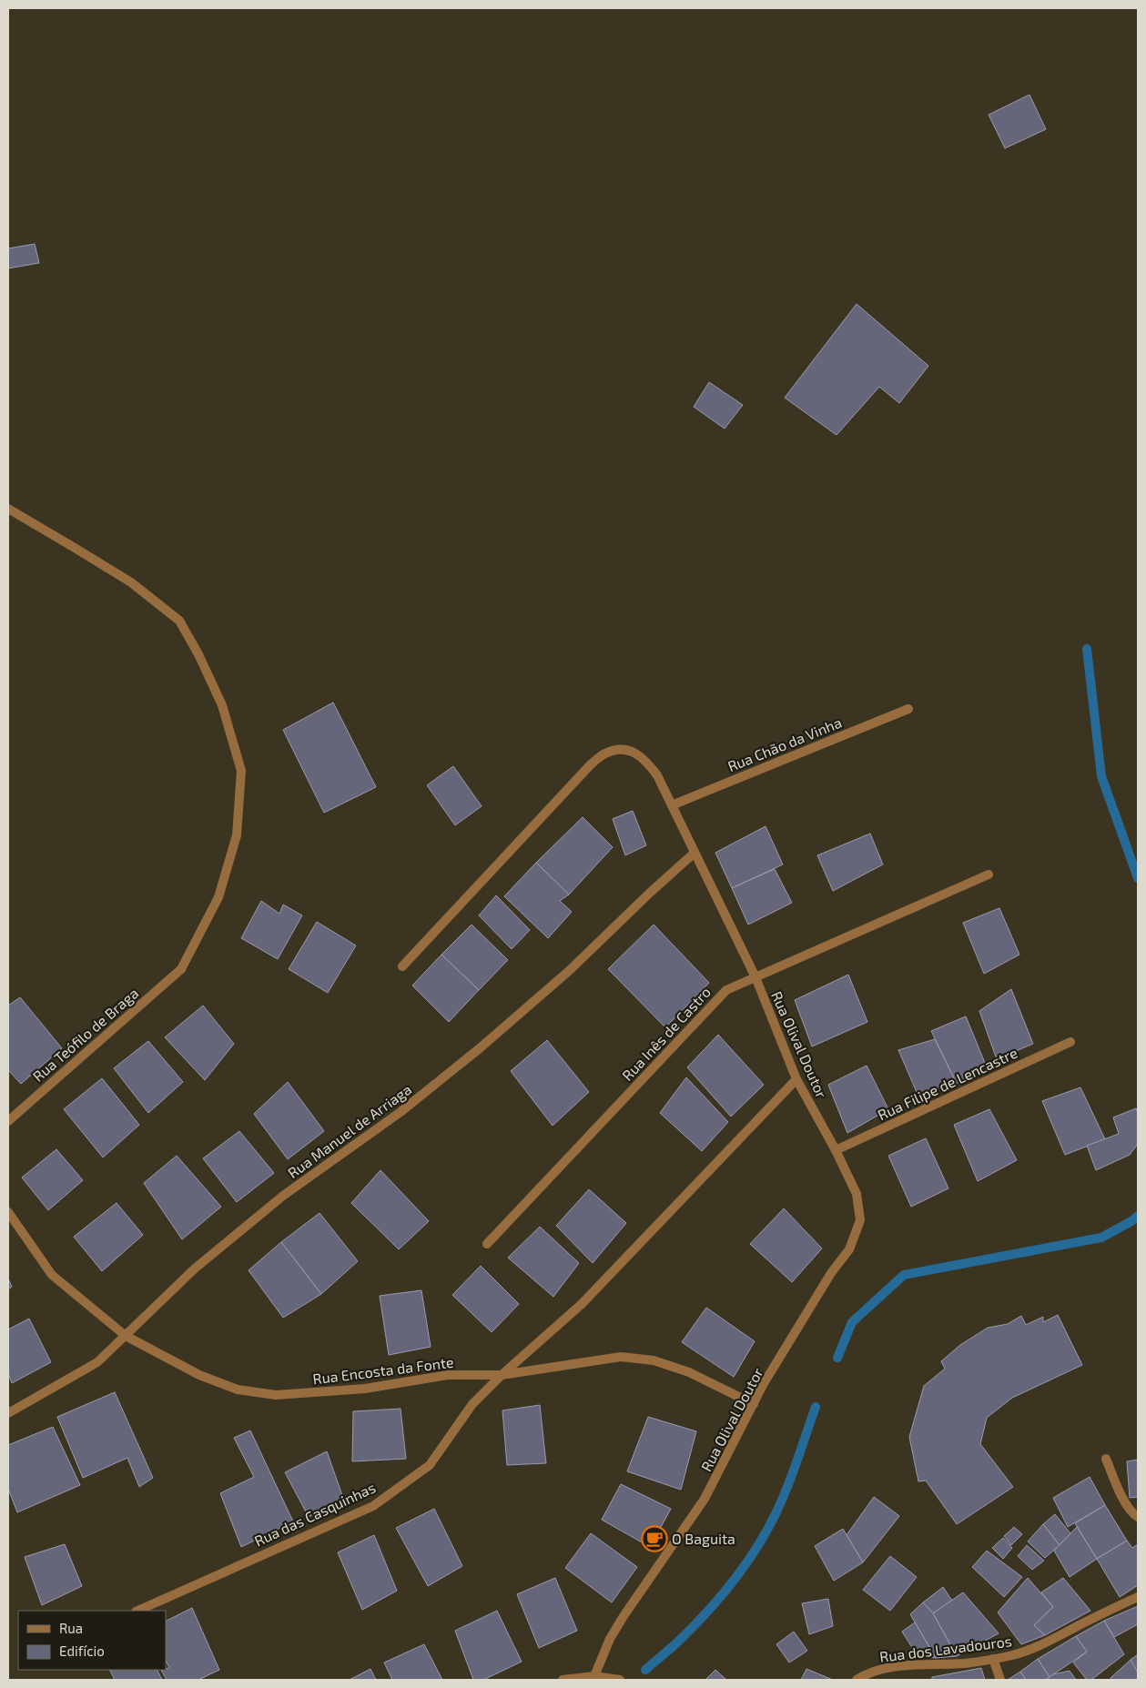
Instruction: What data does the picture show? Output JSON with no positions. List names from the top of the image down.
{
  "streets": {
    "street": [
      "Rua Chão da Vinha",
      "Rua Inês de Castro",
      "Rua Teófilo de Braga",
      "Rua Olival Doutor",
      "Rua Filipe de Lencastre",
      "Rua Manuel de Arriaga",
      "Rua Encosta da Fonte",
      "Rua das Casquinhas",
      "Rua dos Lavadouros"
    ]
  },
  "crossings": [
    ["Rua Chão da Vinha", "Rua Olival Doutor"],
    ["Rua Inês de Castro", "Rua Olival Doutor"],
    ["Rua Olival Doutor", "Rua Filipe de Lencastre"],
    ["Rua Olival Doutor", "Rua Manuel de Arriaga"],
    ["Rua Olival Doutor", "Rua das Casquinhas"],
    ["Rua Manuel de Arriaga", "Rua Encosta da Fonte"],
    ["Rua Encosta da Fonte", "Rua das Casquinhas"]
  ],
  "places": {
    "cafe": ["O Baguita"]
  },
  "legend": ["Rua", "Edifício"]
}
